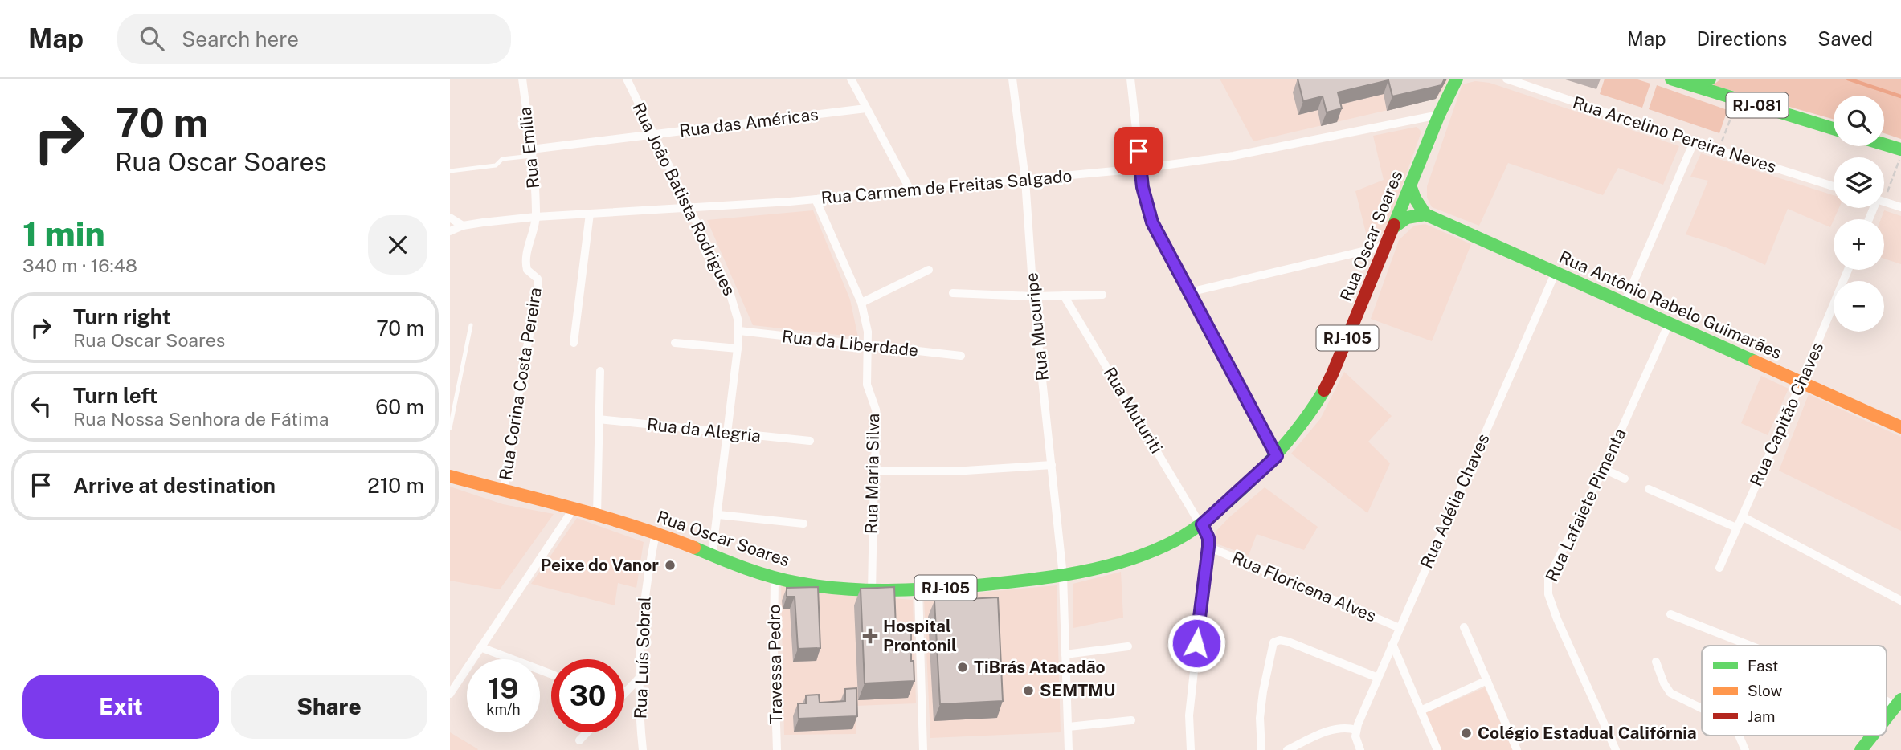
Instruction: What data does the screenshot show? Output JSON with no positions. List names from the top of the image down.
{
  "streets": {
    "main road": [
      "RJ-081",
      "Rua Oscar Soares",
      "Rua Antônio Rabelo Guimarães",
      "RJ-105"
    ],
    "street": [
      "Rua das Américas",
      "Rua Arcelino Pereira Neves",
      "Rua Emília",
      "Rua Carmem de Freitas Salgado",
      "Rua João Batista Rodrigues",
      "Rua Mucuripe",
      "Rua da Liberdade",
      "Rua Corina Costa Pereira",
      "Rua Muturiti",
      "Rua Capitão Chaves",
      "Rua da Alegria",
      "Rua Maria Silva",
      "Rua Adélia Chaves",
      "Rua Lafaiete Pimenta",
      "Rua Floricena Alves",
      "Rua Luís Sobral",
      "Travessa Pedro"
    ]
  },
  "crossings": [
    ["Rua das Américas", "Rua Emília"],
    ["Rua das Américas", "Rua João Batista Rodrigues"],
    ["Rua Emília", "Rua Carmem de Freitas Salgado"],
    ["Rua Emília", "Rua Corina Costa Pereira"],
    ["Rua Carmem de Freitas Salgado", "Rua João Batista Rodrigues"],
    ["Rua Carmem de Freitas Salgado", "Rua Oscar Soares"],
    ["Rua Carmem de Freitas Salgado", "Rua Mucuripe"],
    ["Rua Carmem de Freitas Salgado", "Rua Corina Costa Pereira"],
    ["Rua Carmem de Freitas Salgado", "Rua Maria Silva"],
    ["Rua João Batista Rodrigues", "Rua Oscar Soares"],
    ["Rua João Batista Rodrigues", "Rua da Liberdade"],
    ["Rua João Batista Rodrigues", "Rua da Alegria"],
    ["Rua Oscar Soares", "Rua Mucuripe"],
    ["Rua Oscar Soares", "Rua Corina Costa Pereira"],
    ["Rua Oscar Soares", "Rua Muturiti"],
    ["Rua Oscar Soares", "Rua Maria Silva"],
    ["Rua Oscar Soares", "Rua Luís Sobral"],
    ["Rua Oscar Soares", "Travessa Pedro"],
    ["Rua Antônio Rabelo Guimarães", "Rua Capitão Chaves"],
    ["Rua Antônio Rabelo Guimarães", "Rua Adélia Chaves"],
    ["Rua Antônio Rabelo Guimarães", "Rua Lafaiete Pimenta"],
    ["Rua da Liberdade", "Rua Maria Silva"],
    ["Rua Muturiti", "Rua Floricena Alves"],
    ["Rua Adélia Chaves", "Rua Floricena Alves"]
  ],
  "places": {
    "other": [
      "Peixe do Vanor",
      "TiBrás Atacadão",
      "SEMTMU",
      "Colégio Estadual Califórnia"
    ],
    "health": ["Hospital Prontonil"]
  },
  "legend": ["Fast", "Slow", "Jam"],
  "page": {
    "header": "Map",
    "search": "Search here",
    "nav": ["Map", "Directions", "Saved"],
    "turn": ["70 m", "Rua Oscar Soares"],
    "map_buttons": ["+", "−"],
    "heading": ["1 min", "340 m · 16:48"],
    "list": [
      {
        "name": "Turn right",
        "note": "Rua Oscar Soares",
        "value": "70 m"
      },
      {
        "name": "Turn left",
        "note": "Rua Nossa Senhora de Fátima",
        "value": "60 m"
      },
      {
        "name": "Arrive at destination",
        "value": "210 m"
      }
    ],
    "speed": "19 km/h",
    "limit": "30",
    "buttons": ["Exit", "Share"]
  }
}
